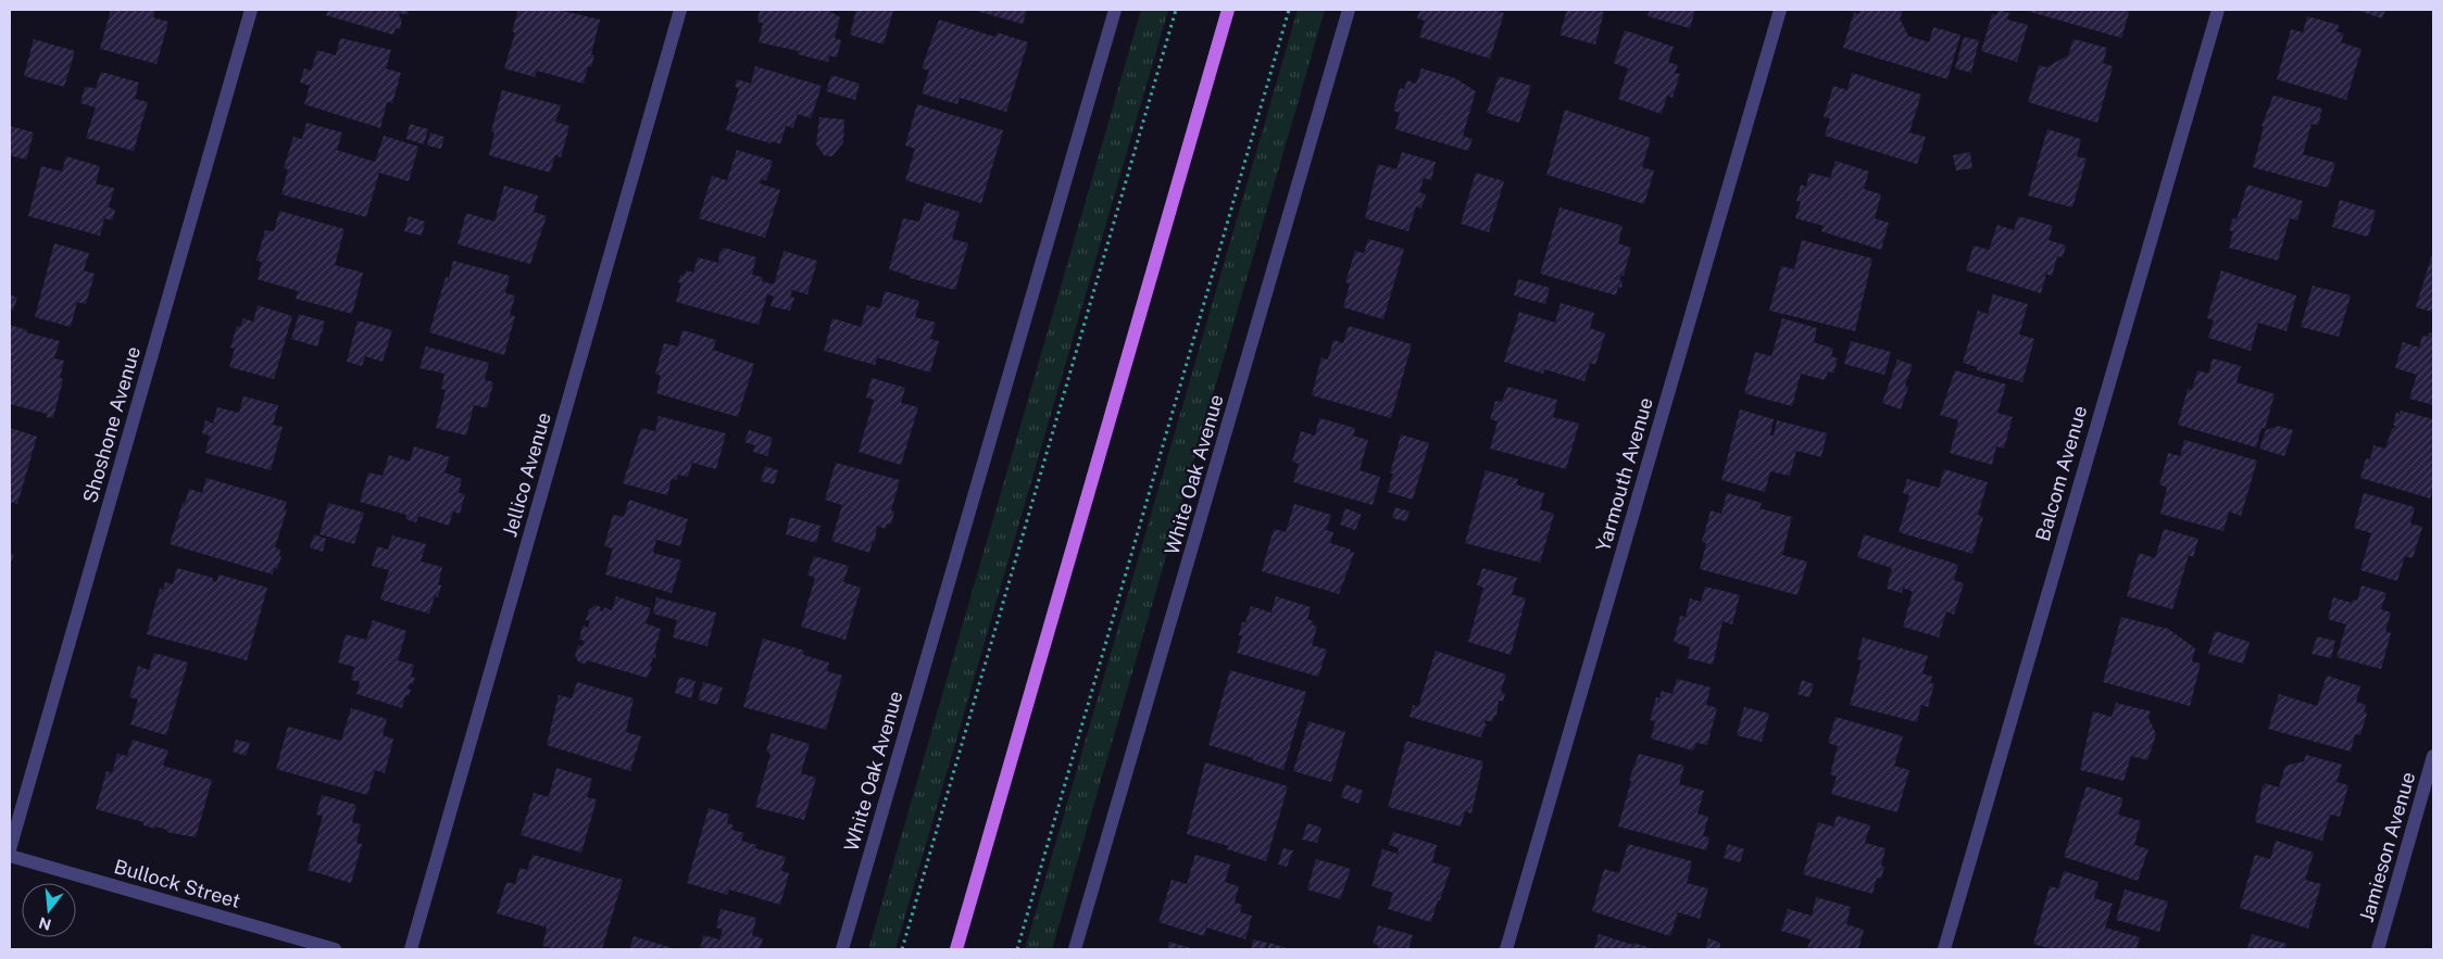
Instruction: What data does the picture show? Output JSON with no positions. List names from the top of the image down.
{
  "streets": {
    "street": [
      "Shoshone Avenue",
      "Balcom Avenue",
      "Jellico Avenue",
      "White Oak Avenue",
      "Yarmouth Avenue",
      "Jamieson Avenue",
      "Bullock Street"
    ]
  },
  "north": "bottom"
}
